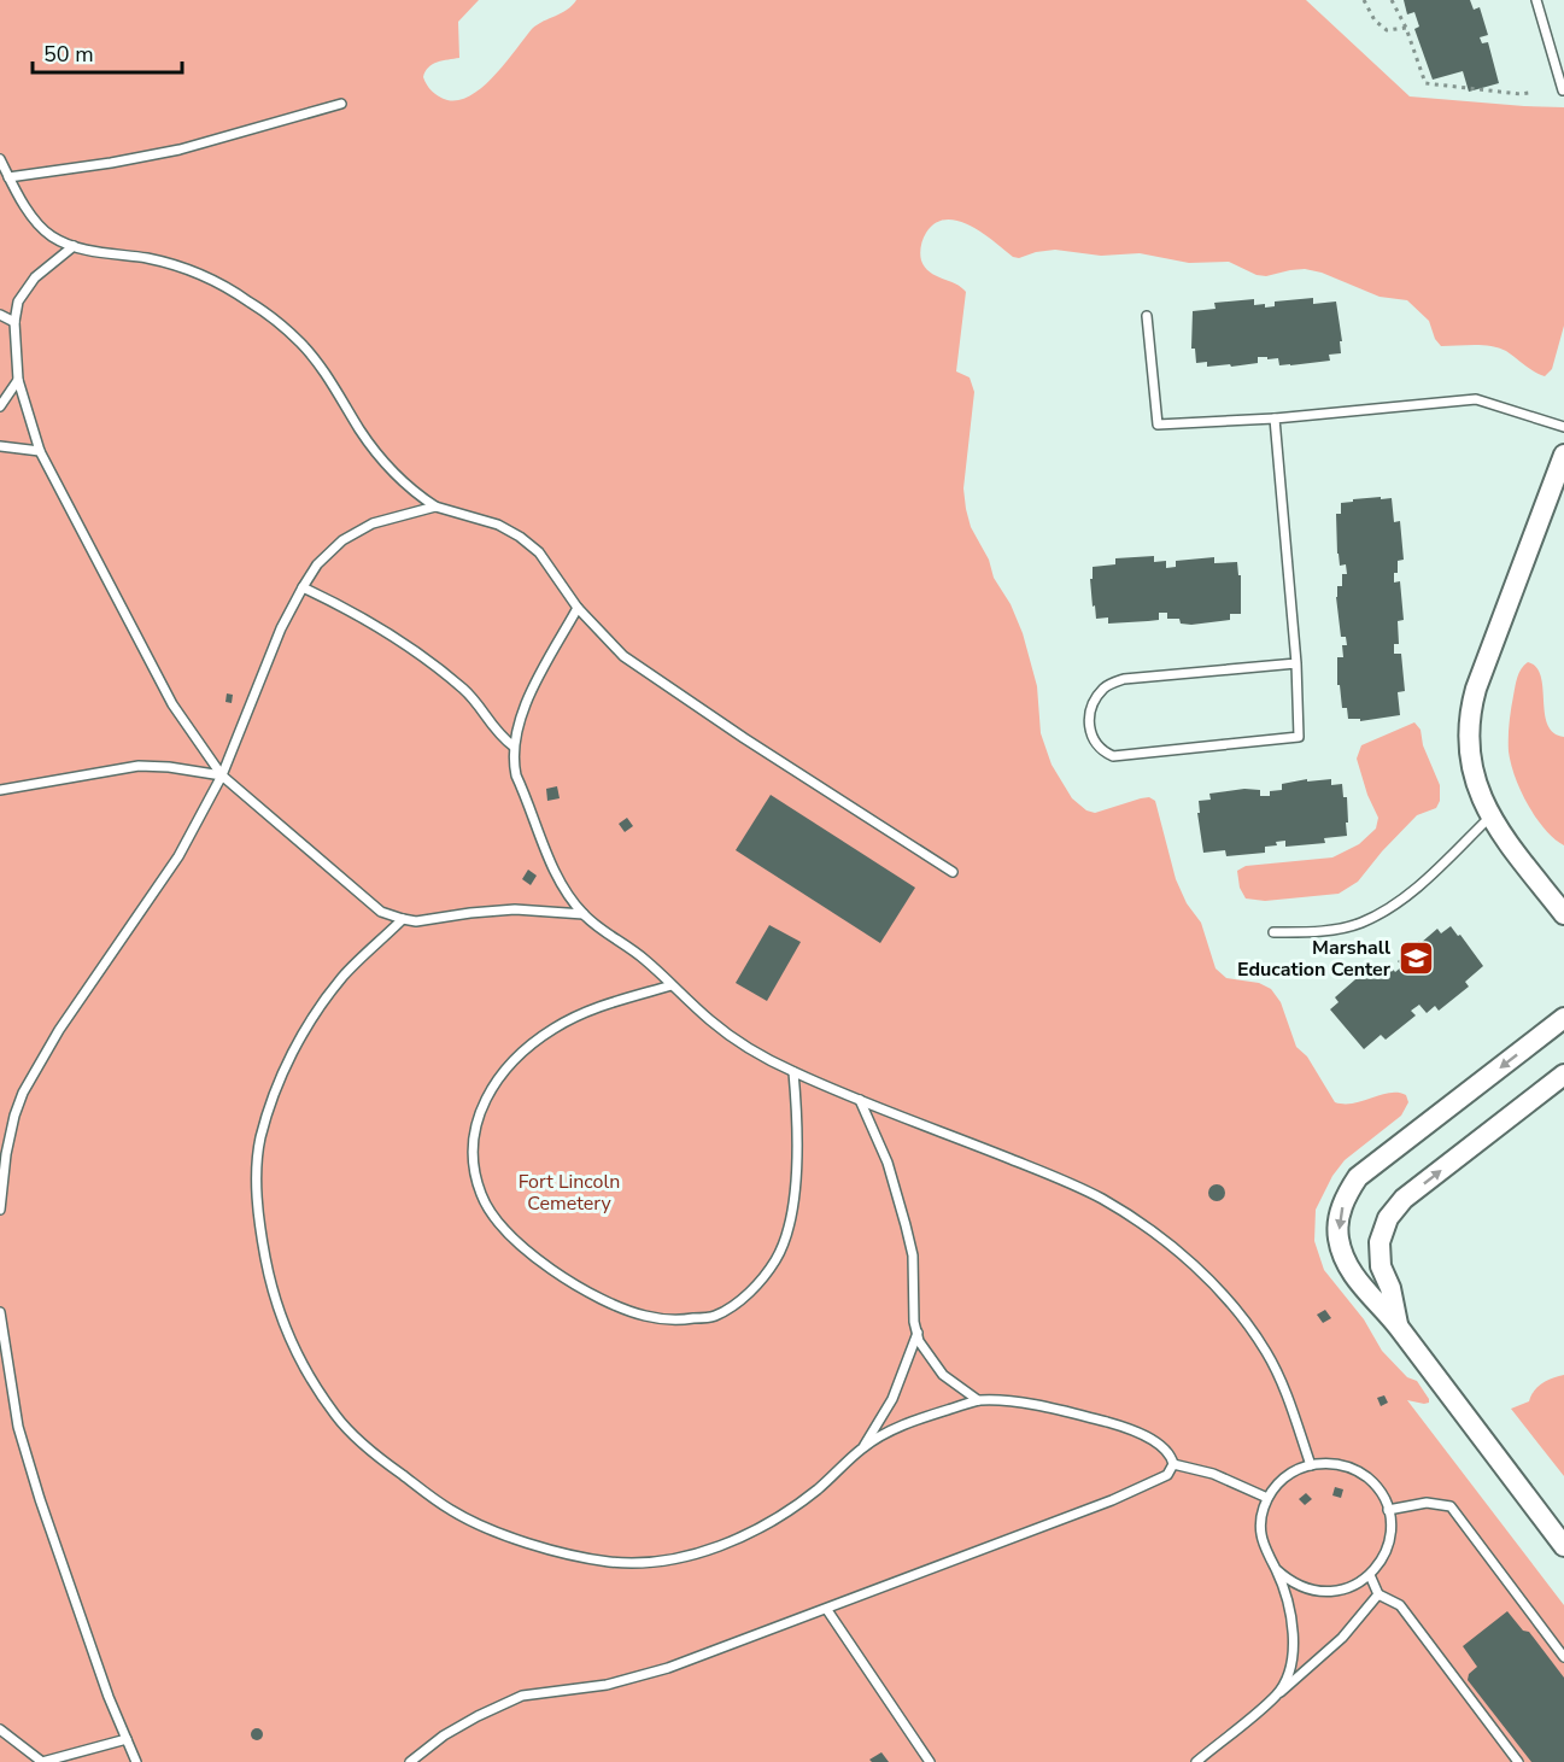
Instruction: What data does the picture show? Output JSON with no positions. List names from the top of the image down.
{
  "parks": ["Fort Lincoln Cemetery"],
  "places": {
    "school or university": ["Marshall Education Center"]
  },
  "scale_bar": "50 m"
}
